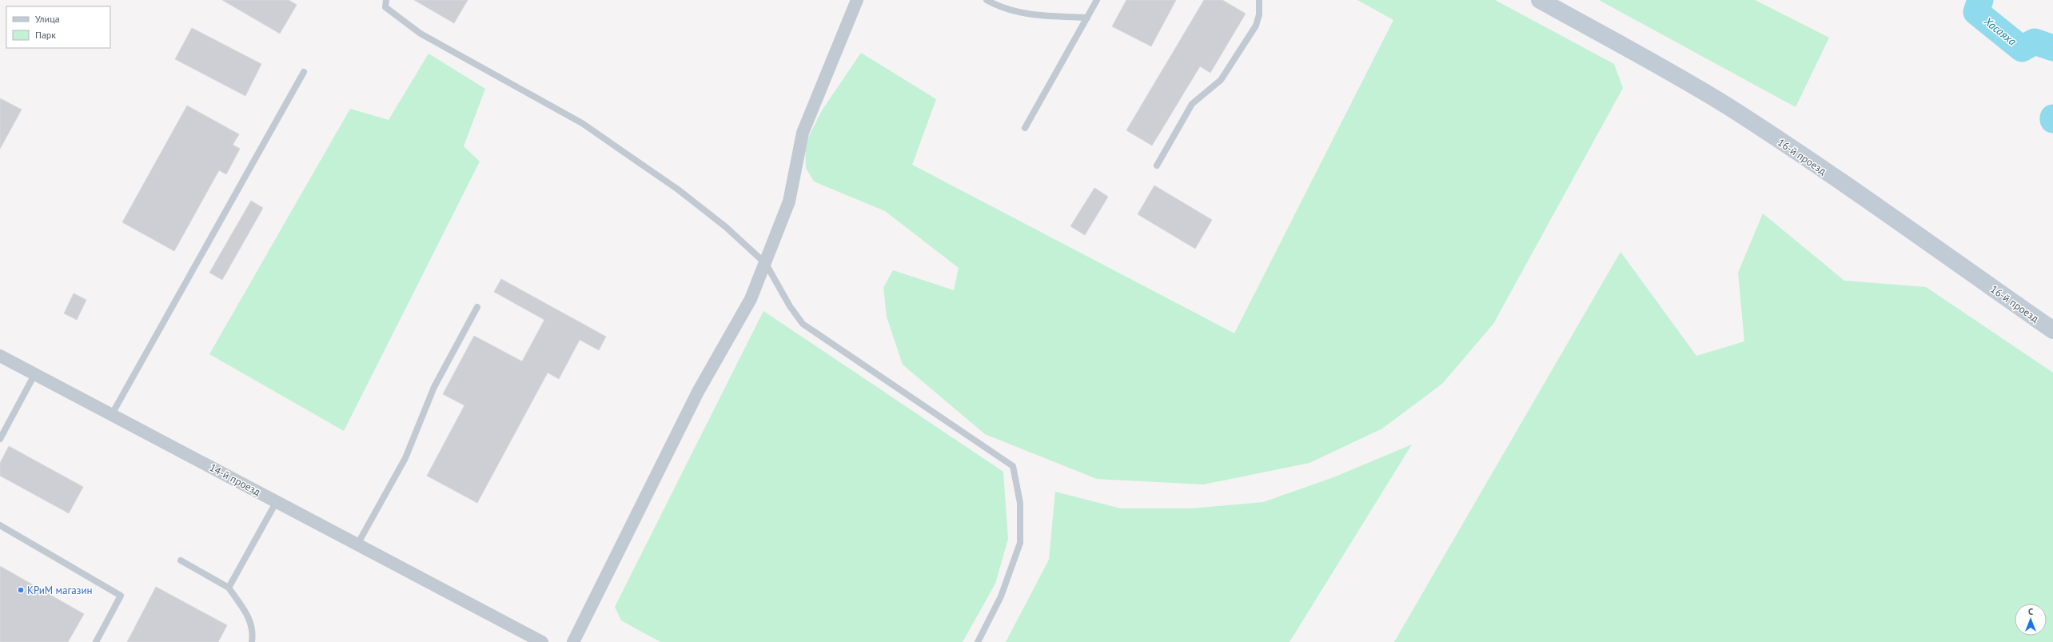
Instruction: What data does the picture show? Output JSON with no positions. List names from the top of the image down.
{
  "streets": {
    "street": ["16-й проезд", "14-й проезд"]
  },
  "water": ["Хасаяха"],
  "places": ["КРиМ магазин"],
  "legend": ["Улица", "Парк"],
  "north": "top"
}
